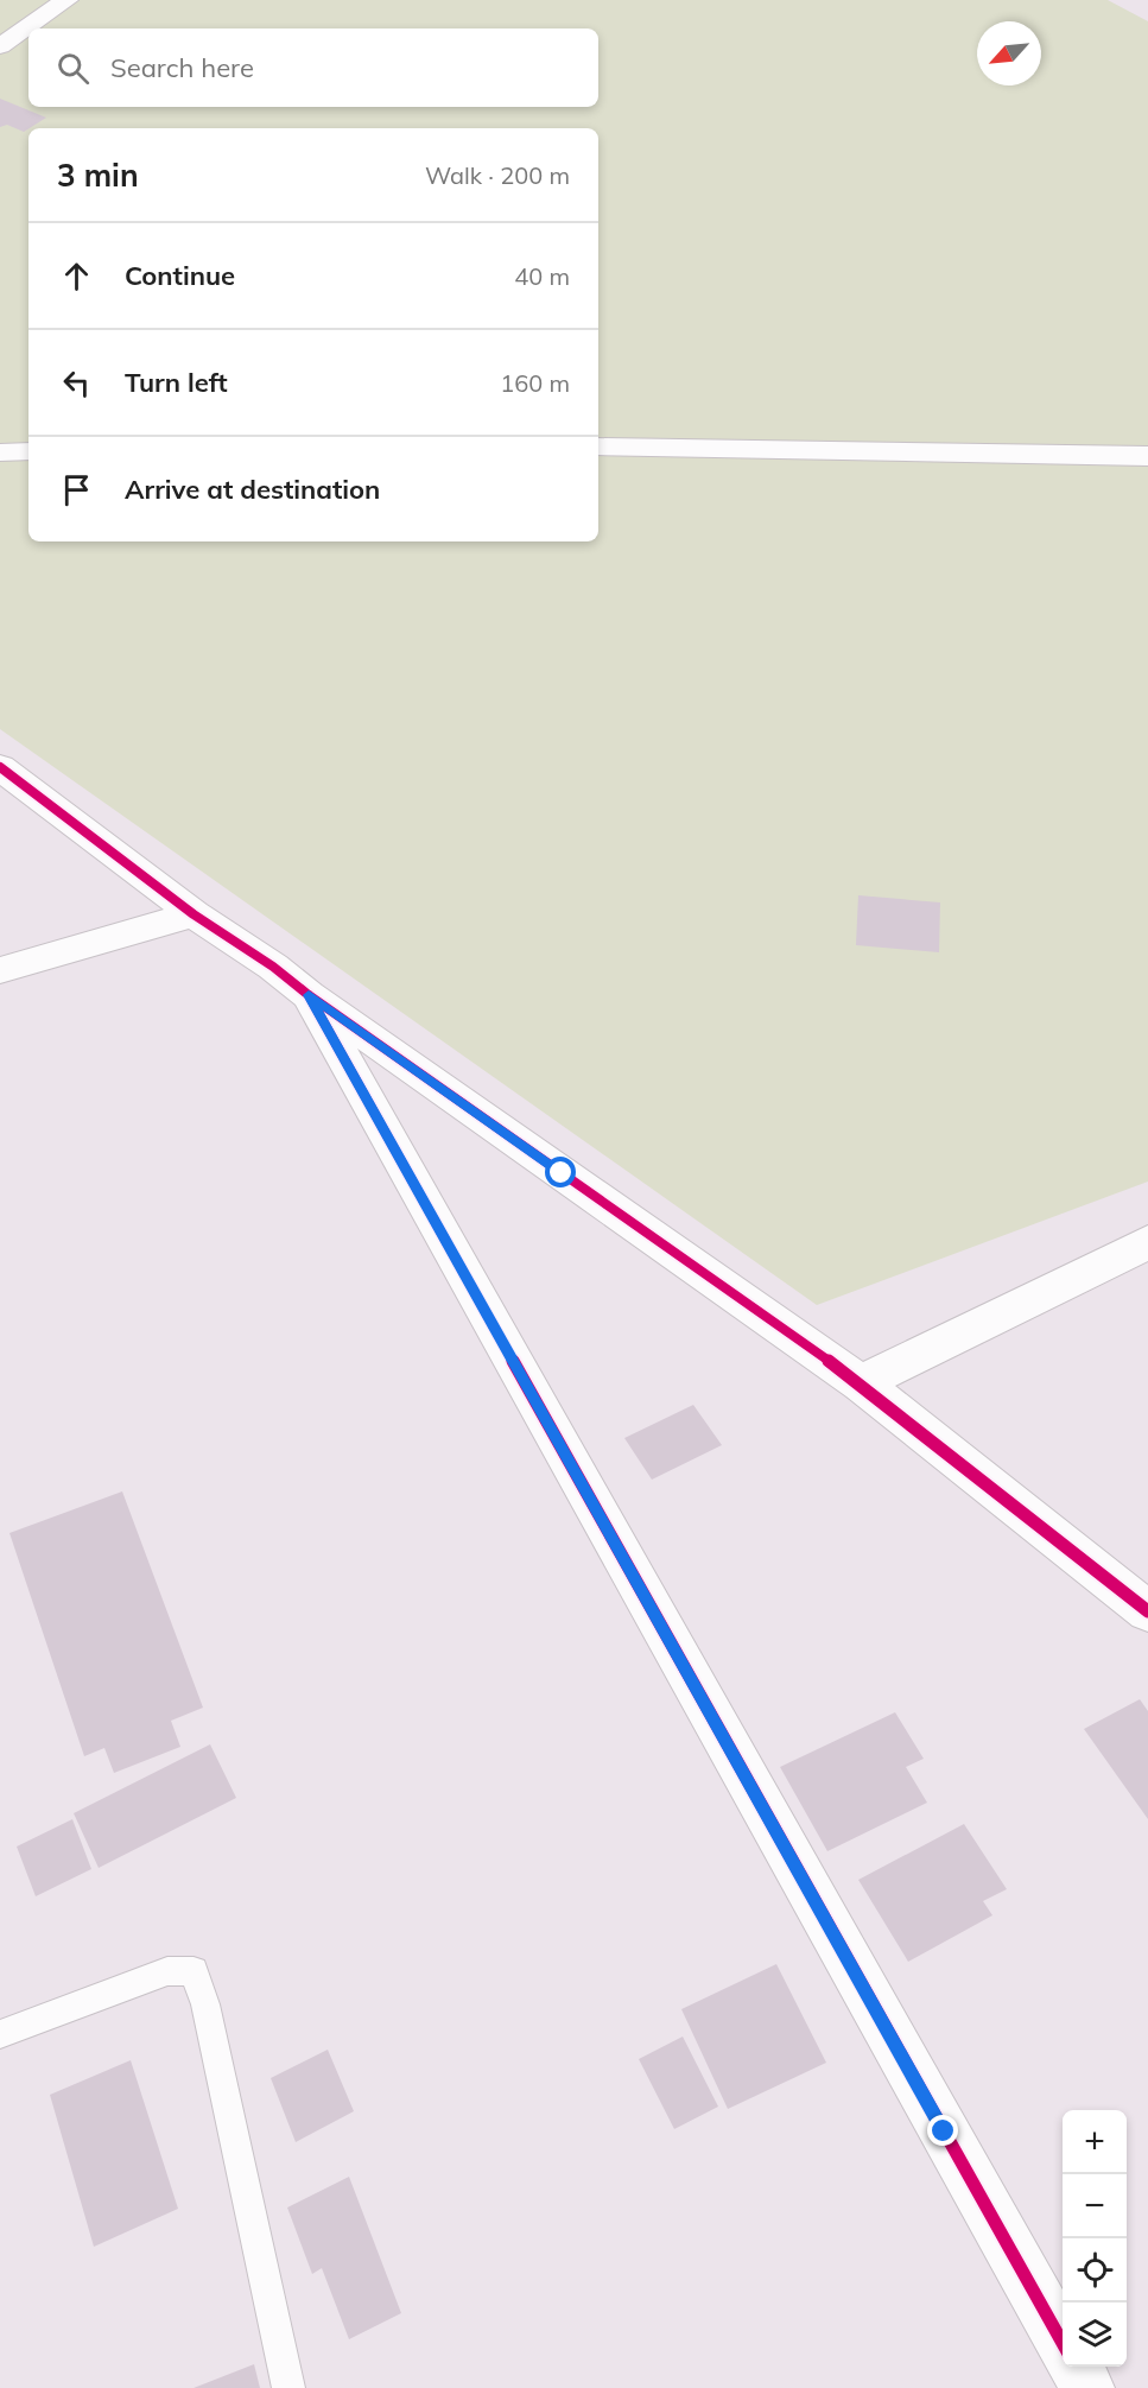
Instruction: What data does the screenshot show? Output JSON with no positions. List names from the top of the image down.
{
  "north": "bottom left",
  "page": {
    "search": "Search here",
    "heading": ["3 min", "Walk · 200 m"],
    "list": [
      ["Continue", "40 m"],
      ["Turn left", "160 m"],
      "Arrive at destination"
    ],
    "map_buttons": ["+", "−"]
  }
}
